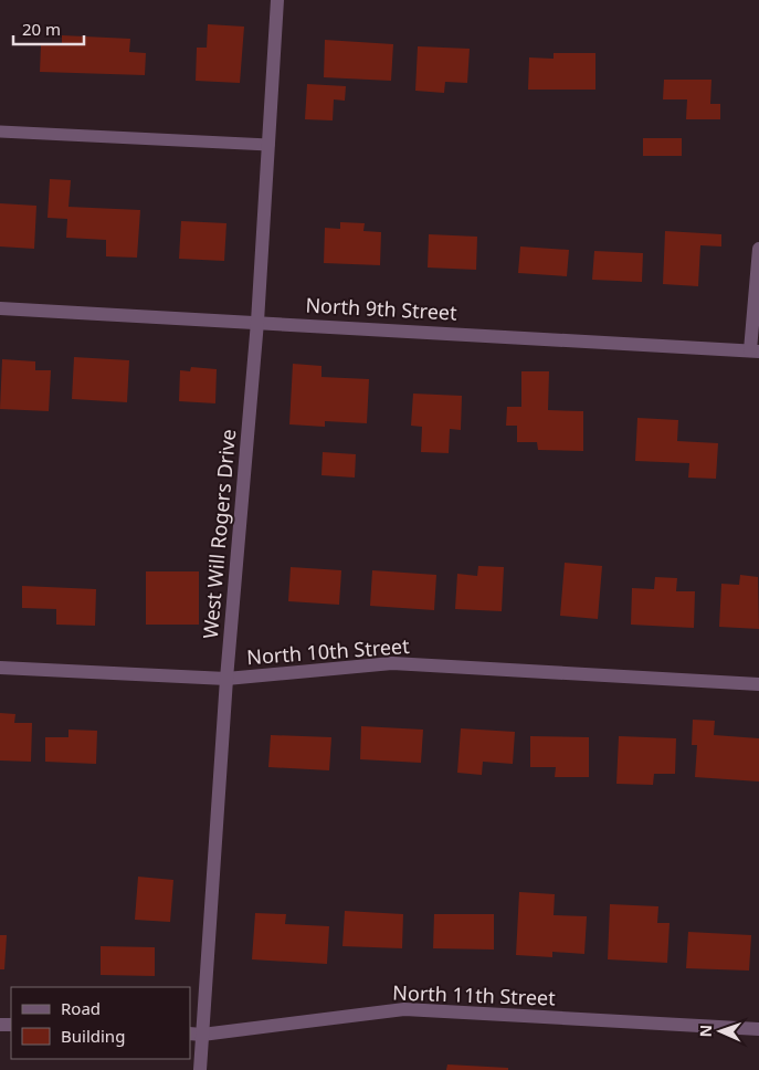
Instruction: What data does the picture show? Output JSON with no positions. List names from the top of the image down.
{
  "streets": {
    "street": [
      "North 9th Street",
      "West Will Rogers Drive",
      "North 10th Street",
      "North 11th Street"
    ]
  },
  "crossings": [
    ["North 9th Street", "West Will Rogers Drive"],
    ["West Will Rogers Drive", "North 10th Street"],
    ["West Will Rogers Drive", "North 11th Street"]
  ],
  "legend": ["Road", "Building"],
  "scale_bar": "20 m",
  "north": "left"
}
